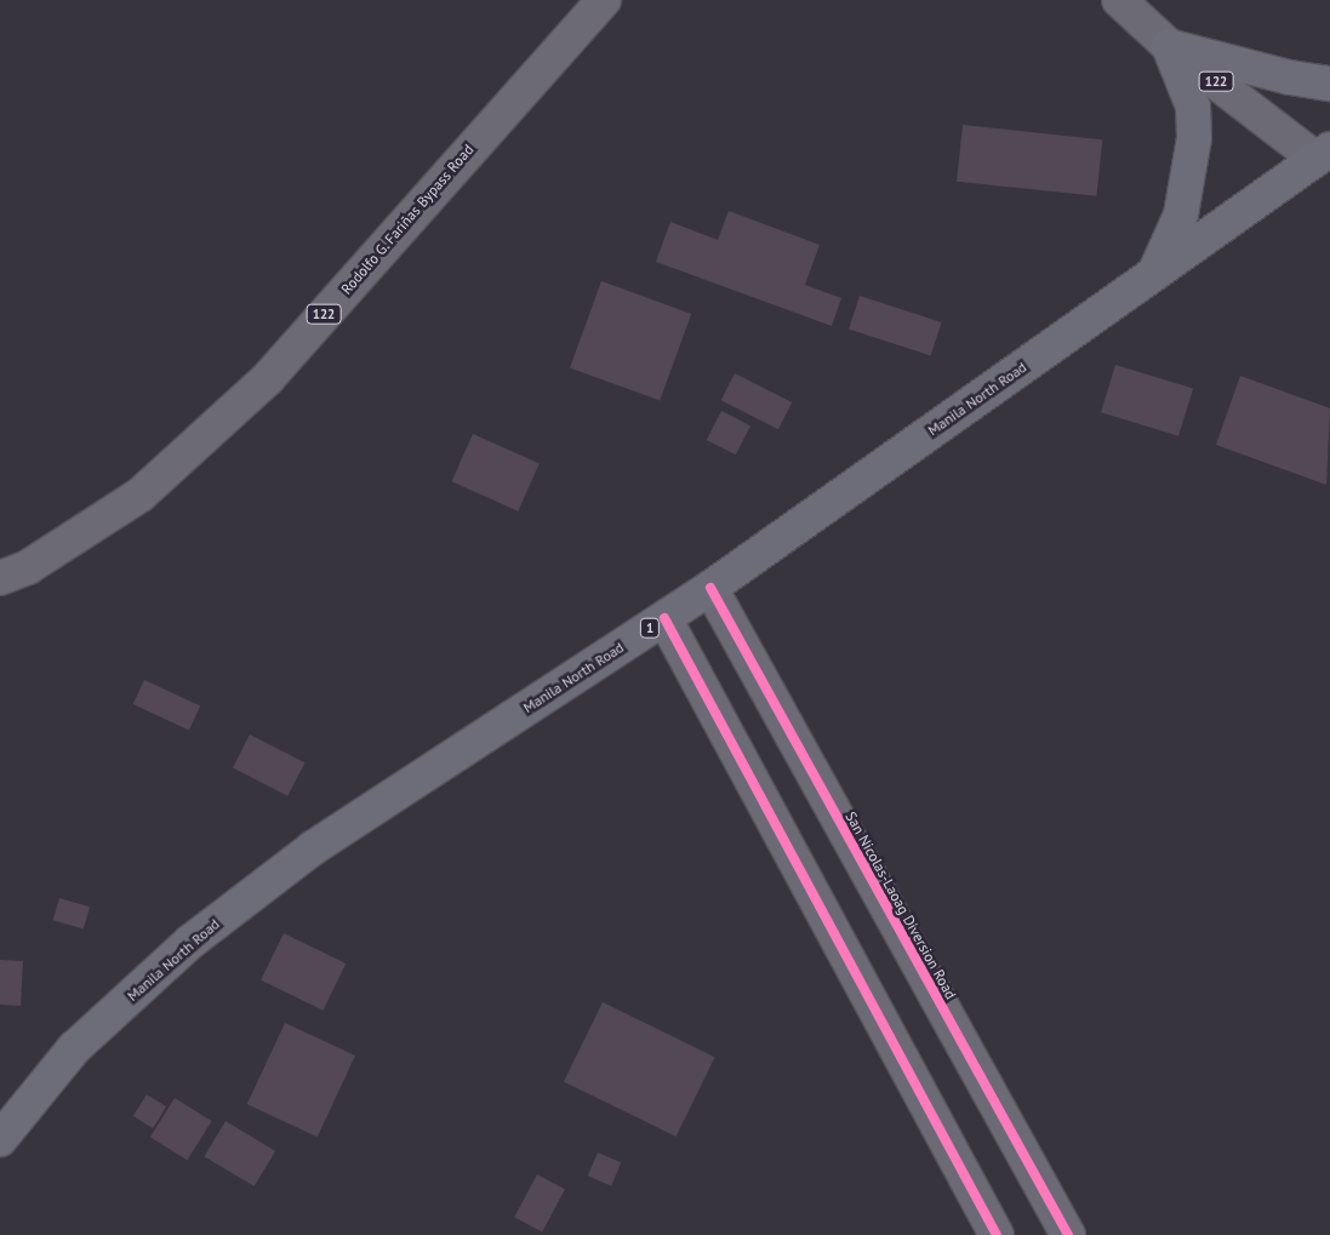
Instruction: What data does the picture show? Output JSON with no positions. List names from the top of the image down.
{
  "streets": {
    "highway": ["Manila North Road", "1"],
    "main road": ["122", "Rodolfo G. Fariñas Bypass Road", "San Nicolas-Laoag Diversion Road"]
  },
  "crossings": [
    ["122", "Manila North Road"],
    ["Manila North Road", "San Nicolas-Laoag Diversion Road"]
  ]
}
